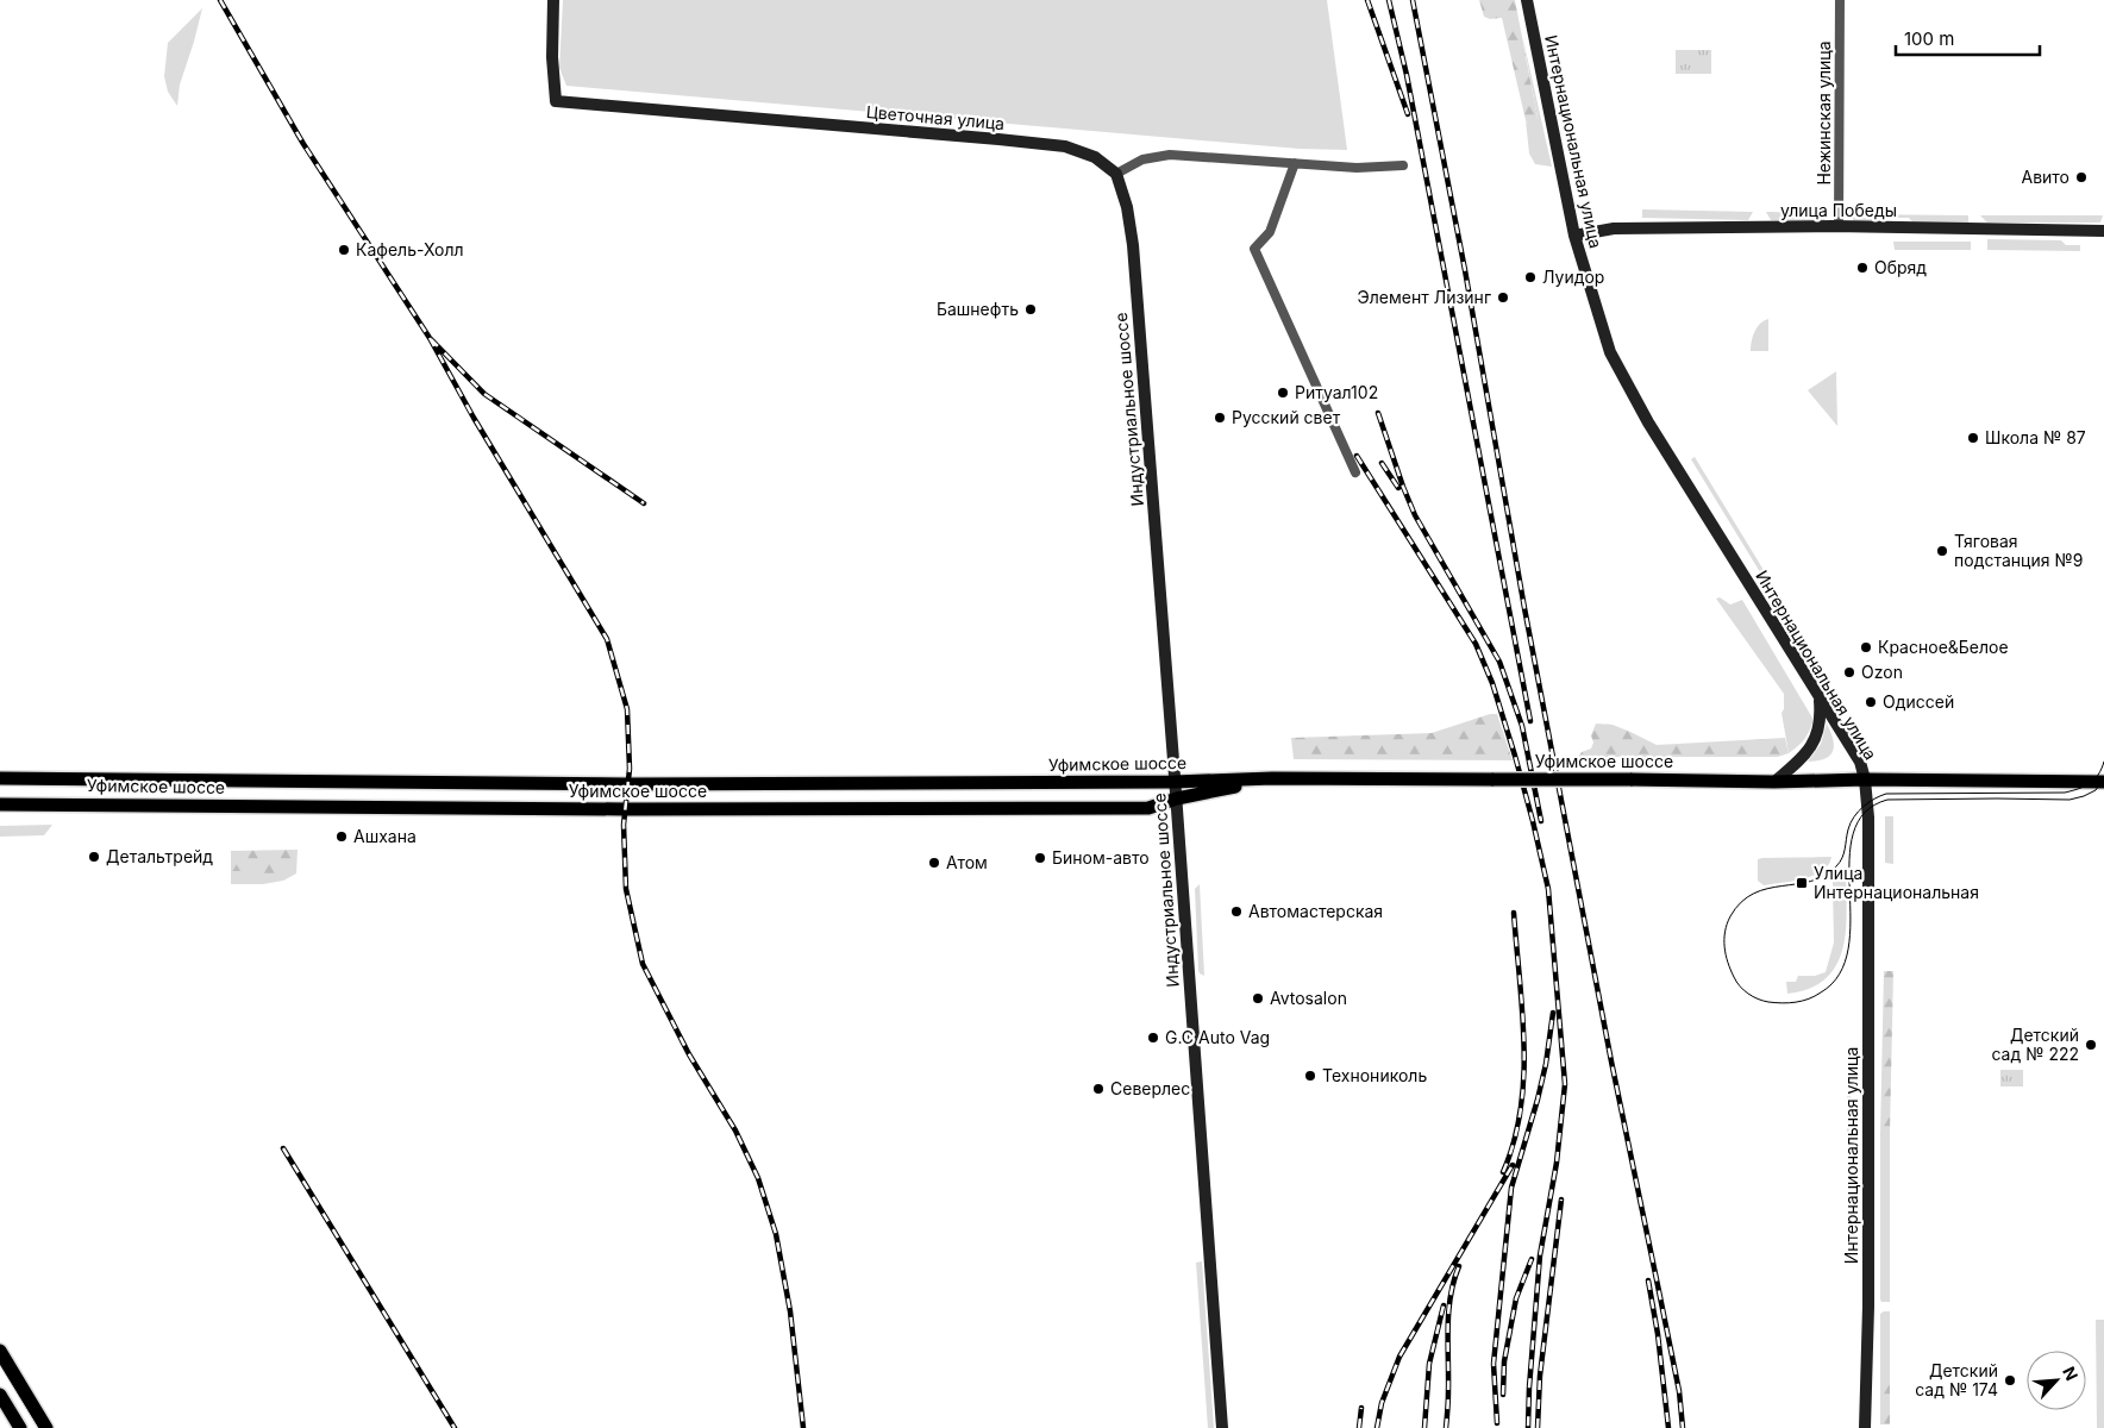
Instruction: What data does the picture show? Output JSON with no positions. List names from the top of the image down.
{
  "streets": {
    "main road": ["Уфимское шоссе"],
    "street": [
      "Нежинская улица",
      "Цветочная улица",
      "Интернациональная улица",
      "улица Победы",
      "Индустриальное шоссе"
    ]
  },
  "crossings": [
    ["Нежинская улица", "улица Победы"],
    ["Цветочная улица", "Индустриальное шоссе"],
    ["Интернациональная улица", "улица Победы"],
    ["Интернациональная улица", "Уфимское шоссе"],
    ["Индустриальное шоссе", "Уфимское шоссе"]
  ],
  "places": {
    "other": [
      "Авито",
      "Кафель-Холл",
      "Обряд",
      "Луидор",
      "Элемент Лизинг",
      "Башнефть",
      "Ритуал102",
      "Русский свет",
      "Школа № 87",
      "Тяговая подстанция №9",
      "Красное&Белое",
      "Ozon",
      "Одиссей",
      "Ашхана",
      "Детальтрейд",
      "Бином-авто",
      "Атом",
      "Автомастерская",
      "Avtosalon",
      "G.C Auto Vag",
      "Детский сад № 222",
      "Технониколь",
      "Северлес",
      "Детский сад № 174"
    ],
    "transit": ["Улица Интернациональная"]
  },
  "scale_bar": "100 m",
  "north": "top right"
}
